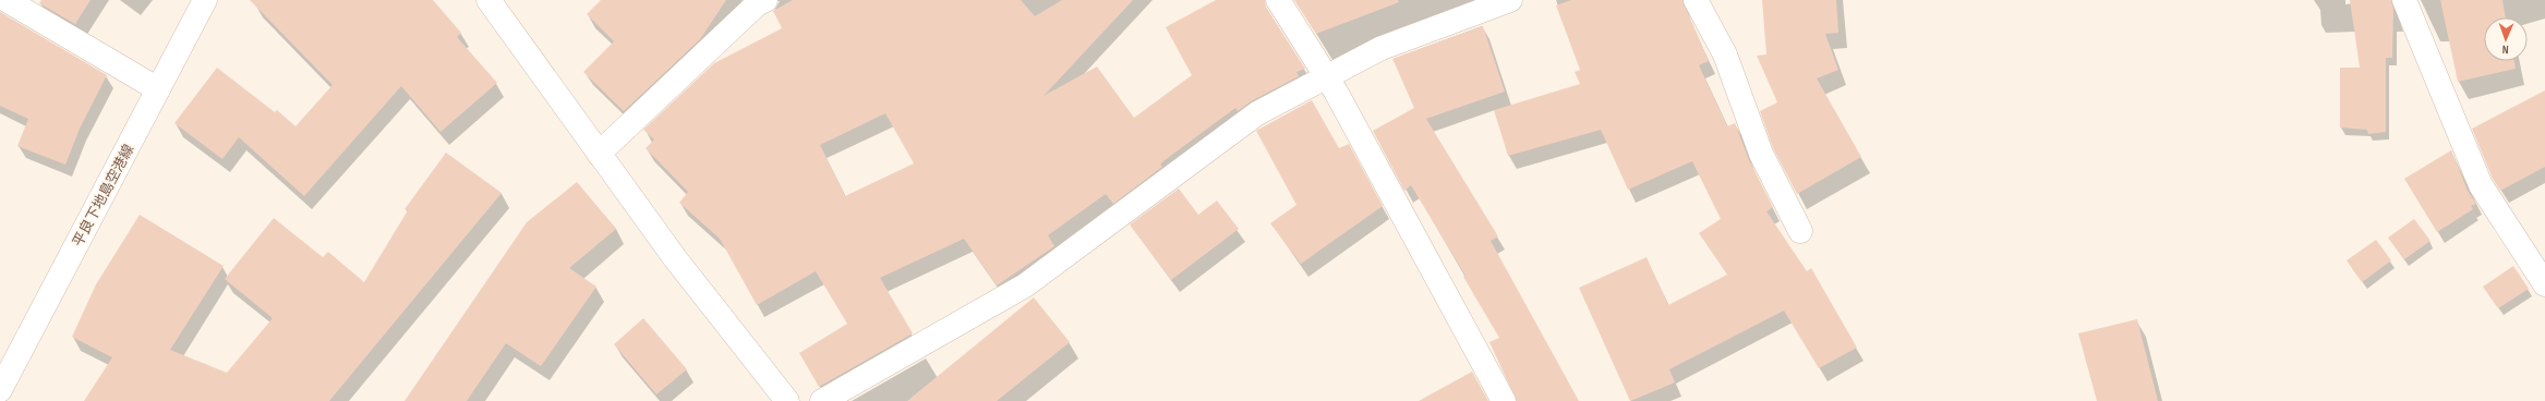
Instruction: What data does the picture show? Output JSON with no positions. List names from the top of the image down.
{
  "streets": {
    "street": ["平良下地島空港線"]
  },
  "north": "bottom"
}
